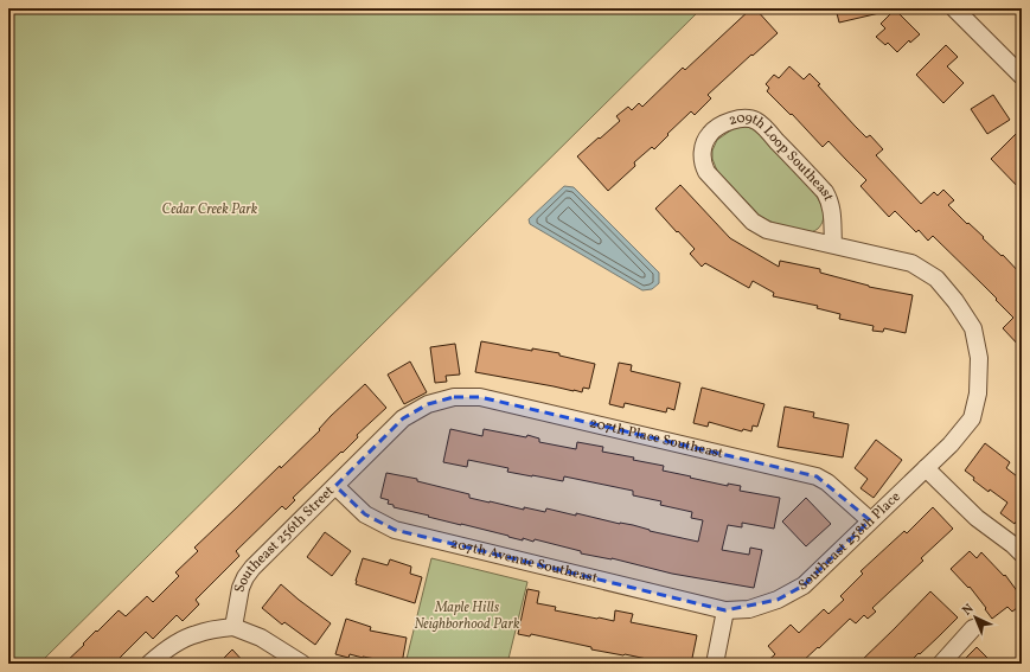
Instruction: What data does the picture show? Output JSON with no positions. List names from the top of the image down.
{
  "streets": {
    "street": [
      "209th Loop Southeast",
      "207th Place Southeast",
      "Southeast 258th Place",
      "Southeast 256th Street",
      "207th Avenue Southeast"
    ]
  },
  "crossings": [
    ["209th Loop Southeast", "Southeast 258th Place"],
    ["207th Place Southeast", "Southeast 258th Place"],
    ["207th Place Southeast", "Southeast 256th Street"],
    ["Southeast 258th Place", "207th Avenue Southeast"],
    ["Southeast 256th Street", "207th Avenue Southeast"]
  ],
  "parks": ["Cedar Creek Park", "Maple Hills Neighborhood Park"],
  "north": "top left"
}
